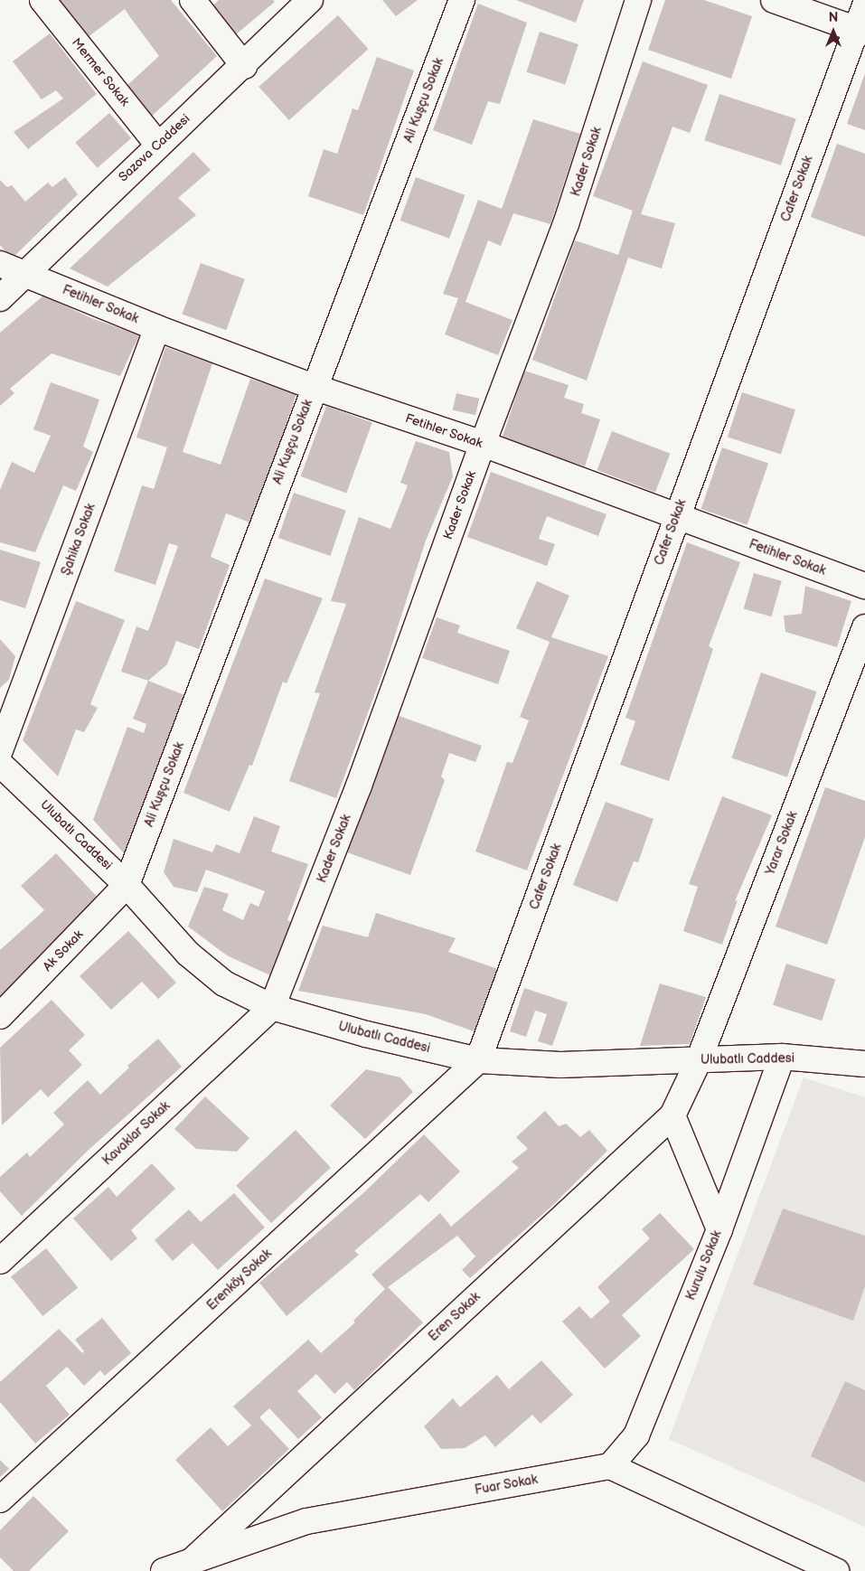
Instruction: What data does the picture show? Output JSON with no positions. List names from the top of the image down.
{
  "streets": {
    "street": [
      "Mermer Sokak",
      "Ali Kuşçu Sokak",
      "Sazova Caddesi",
      "Kader Sokak",
      "Cafer Sokak",
      "Fetihler Sokak",
      "Şahika Sokak",
      "Ulubatlı Caddesi",
      "Yarar Sokak",
      "Ak Sokak",
      "Kavaklar Sokak",
      "Kurulu Sokak",
      "Erenköy Sokak",
      "Eren Sokak",
      "Fuar Sokak"
    ]
  },
  "crossings": [
    ["Mermer Sokak", "Sazova Caddesi"],
    ["Ali Kuşçu Sokak", "Fetihler Sokak"],
    ["Ali Kuşçu Sokak", "Ulubatlı Caddesi"],
    ["Ali Kuşçu Sokak", "Ak Sokak"],
    ["Sazova Caddesi", "Fetihler Sokak"],
    ["Kader Sokak", "Fetihler Sokak"],
    ["Kader Sokak", "Ulubatlı Caddesi"],
    ["Kader Sokak", "Kavaklar Sokak"],
    ["Cafer Sokak", "Fetihler Sokak"],
    ["Cafer Sokak", "Ulubatlı Caddesi"],
    ["Cafer Sokak", "Erenköy Sokak"],
    ["Fetihler Sokak", "Şahika Sokak"],
    ["Ulubatlı Caddesi", "Yarar Sokak"],
    ["Ulubatlı Caddesi", "Ak Sokak"],
    ["Ulubatlı Caddesi", "Kavaklar Sokak"],
    ["Ulubatlı Caddesi", "Kurulu Sokak"],
    ["Ulubatlı Caddesi", "Erenköy Sokak"],
    ["Ulubatlı Caddesi", "Eren Sokak"],
    ["Yarar Sokak", "Eren Sokak"],
    ["Kurulu Sokak", "Fuar Sokak"],
    ["Eren Sokak", "Fuar Sokak"]
  ],
  "north": "top"
}
